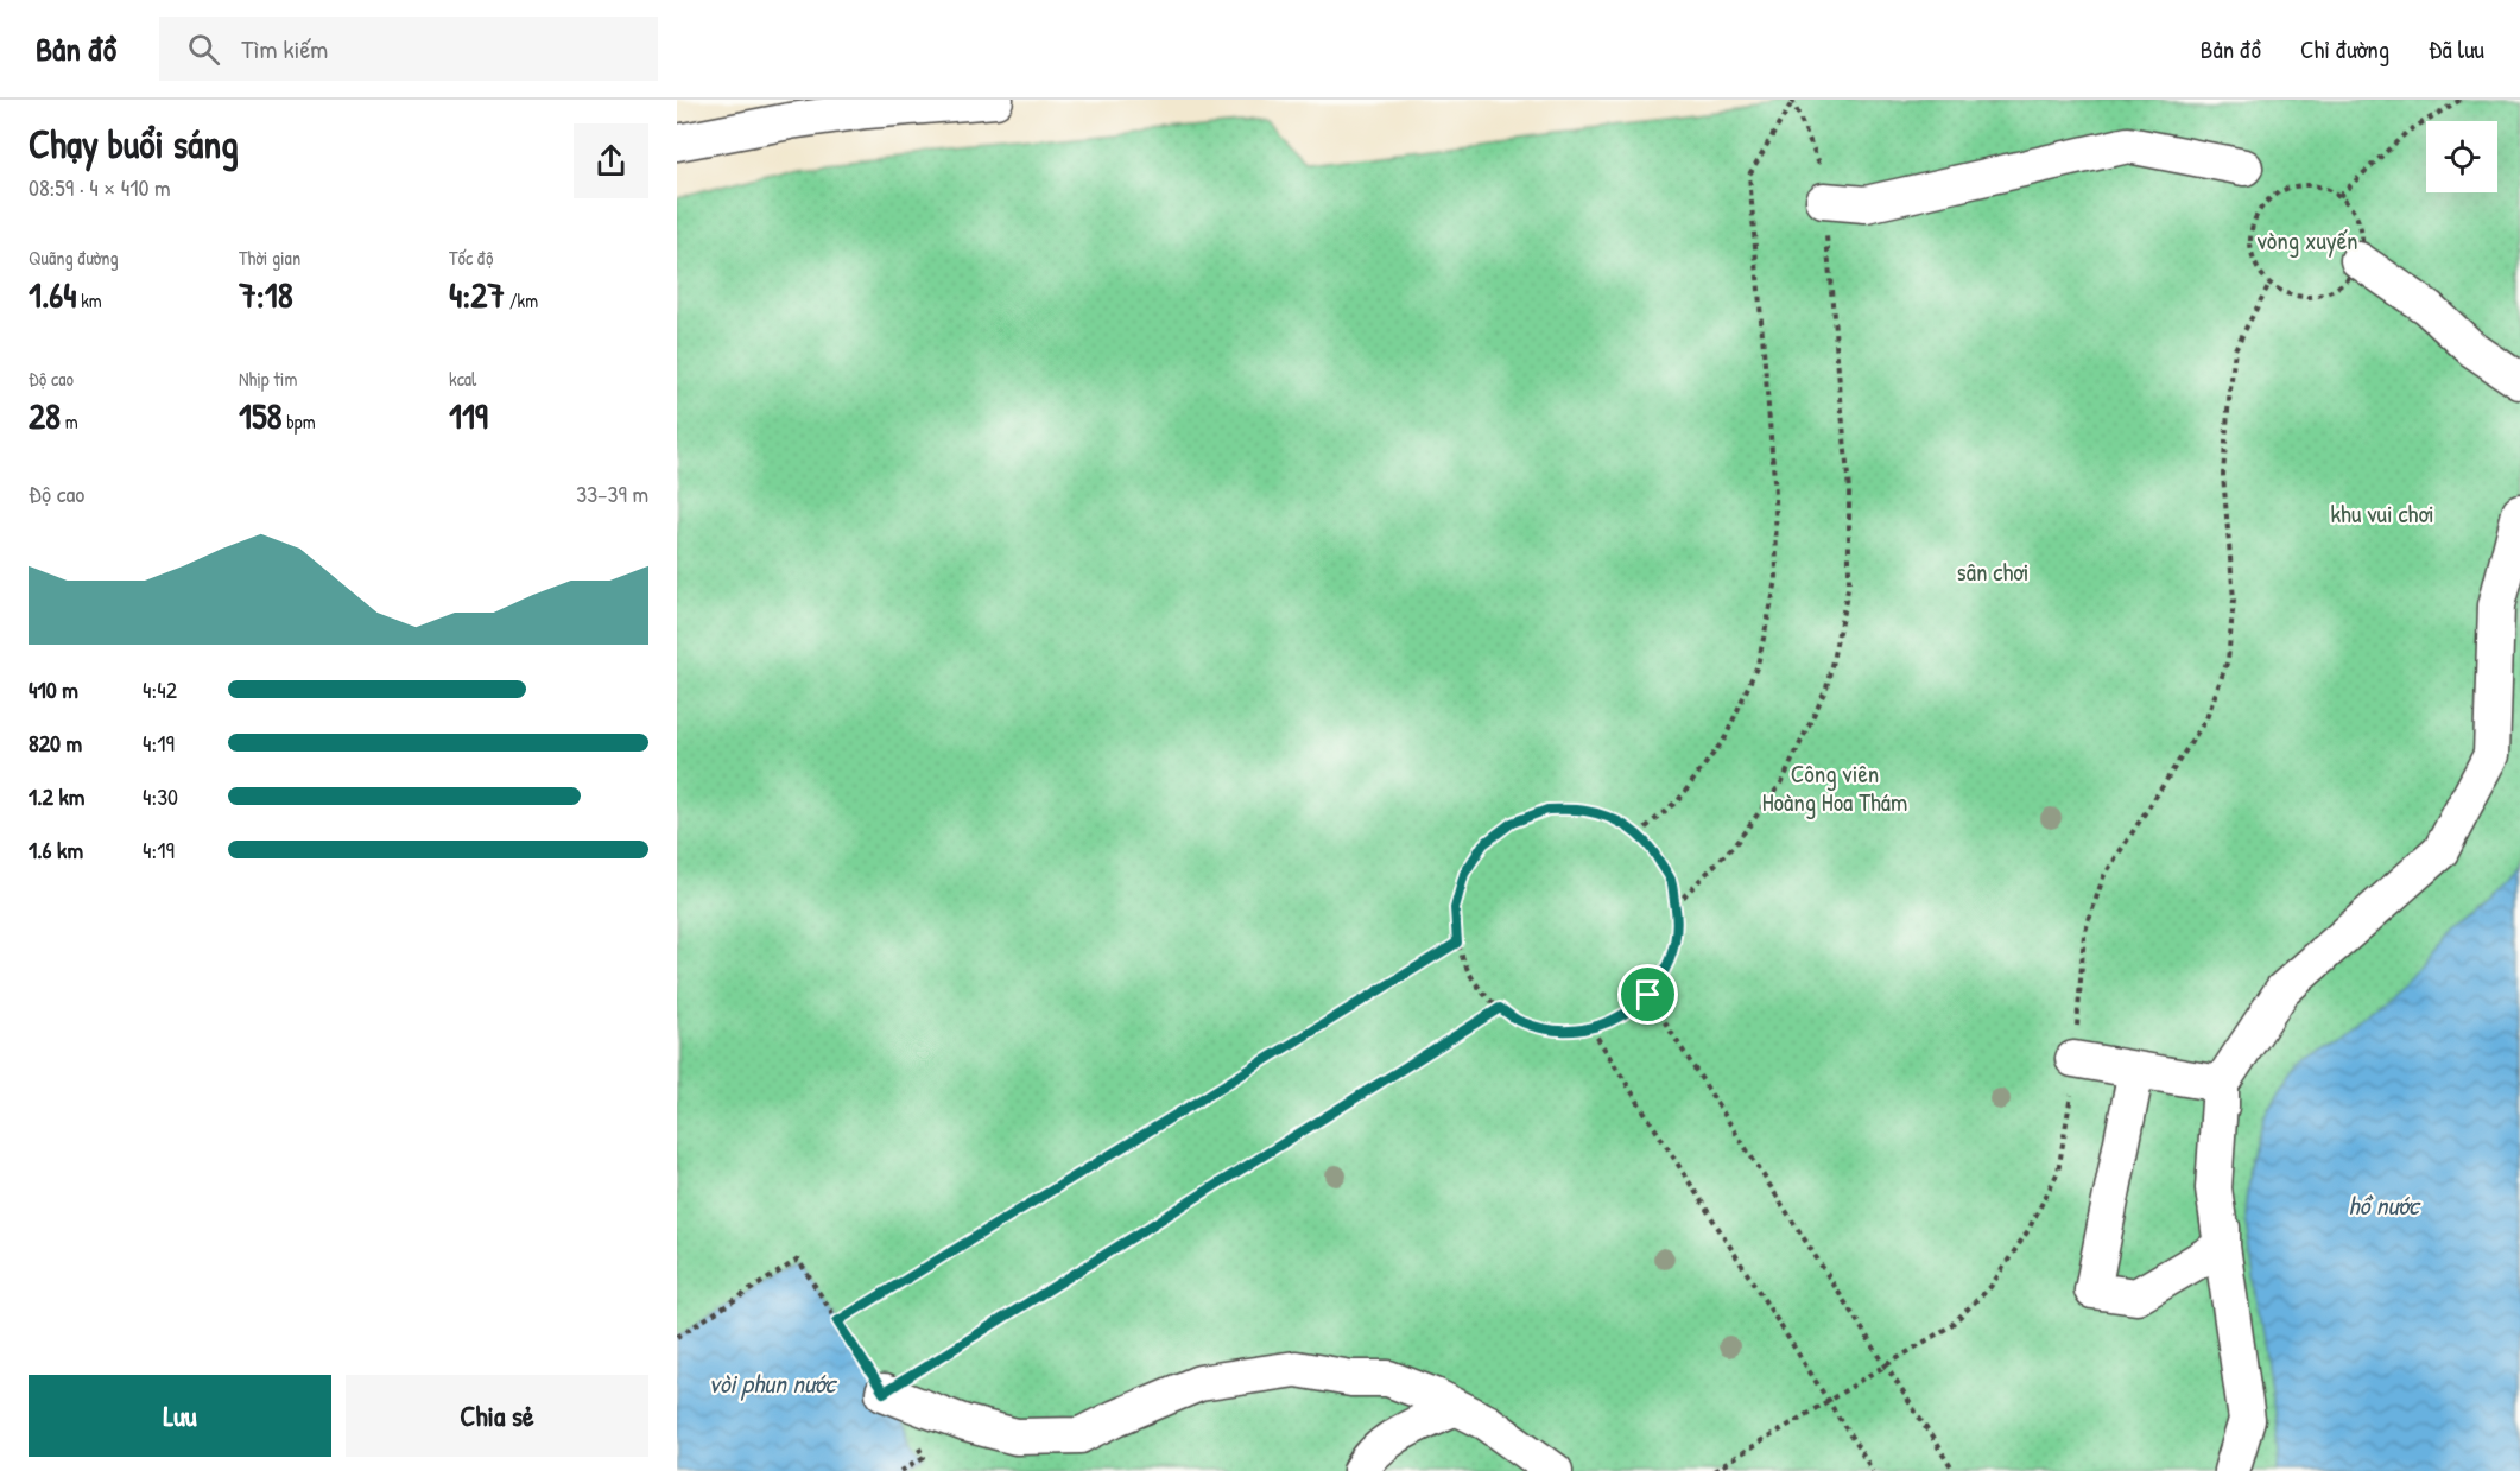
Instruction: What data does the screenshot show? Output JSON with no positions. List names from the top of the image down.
{
  "water": ["hồ nước", "vòi phun nước"],
  "parks": [
    "vòng xuyến",
    "khu vui chơi",
    "sân chơi",
    "Công viên Hoàng Hoa Thám"
  ],
  "page": {
    "header": "Bản đồ",
    "search": "Tìm kiếm",
    "nav": ["Bản đồ", "Chỉ đường", "Đã lưu"],
    "heading": ["Chạy buổi sáng", "08:59 · 4 × 410 m"],
    "stats": [
      ["Quãng đường", "1.64 km"],
      ["Thời gian", "7:18"],
      ["Tốc độ", "4:27 /km"],
      ["Độ cao", "28 m"],
      ["Nhịp tim", "158 bpm"],
      ["kcal", "119"]
    ],
    "chart": ["Độ cao", "33–39 m"],
    "list": [
      {
        "name": "410 m",
        "note": "4:42"
      },
      {
        "name": "820 m",
        "note": "4:19"
      },
      {
        "name": "1.2 km",
        "note": "4:30"
      },
      {
        "name": "1.6 km",
        "note": "4:19"
      }
    ],
    "buttons": ["Lưu", "Chia sẻ"]
  }
}
